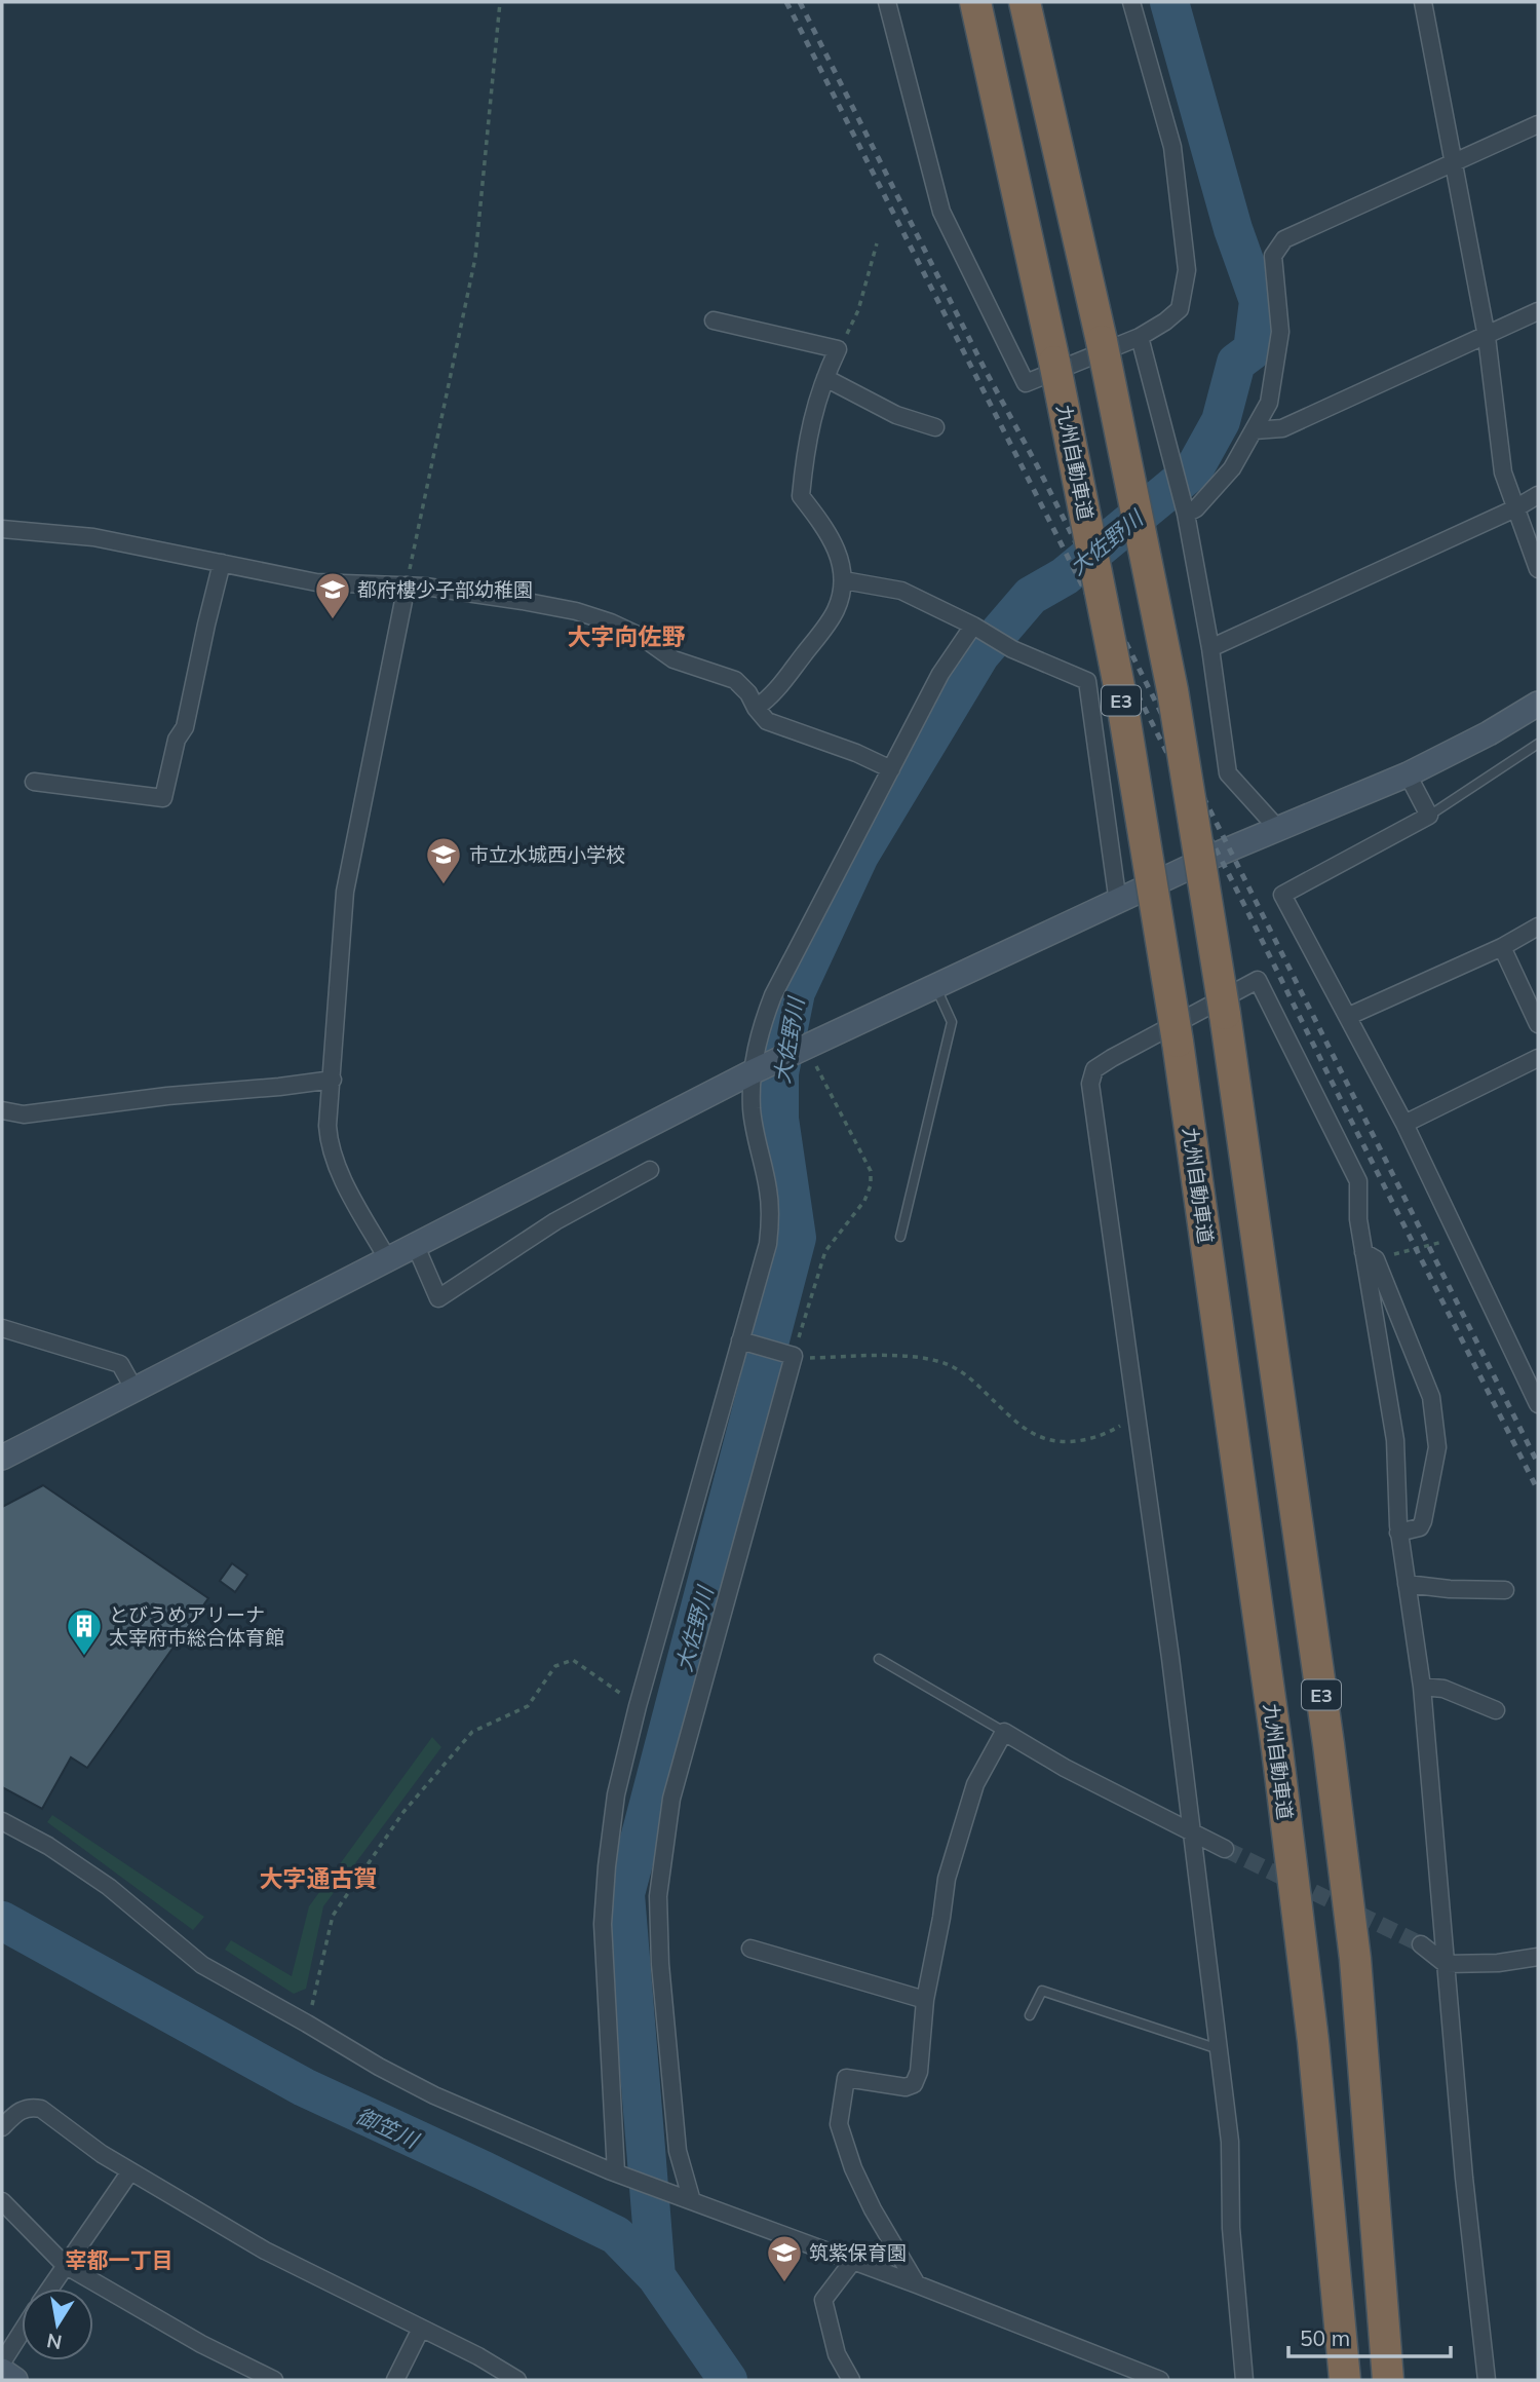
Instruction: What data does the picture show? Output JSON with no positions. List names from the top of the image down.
{
  "streets": {
    "highway": ["九州自動車道", "E3"]
  },
  "districts": ["大字向佐野", "大字通古賀", "宰都一丁目"],
  "water": ["大佐野川", "御笠川"],
  "places": {
    "school or university": ["都府樓少子部幼稚園", "市立水城西小学校", "筑紫保育園"],
    "building": ["とびうめアリーナ 太宰府市総合体育館"]
  },
  "scale_bar": "50 m",
  "north": "bottom"
}
